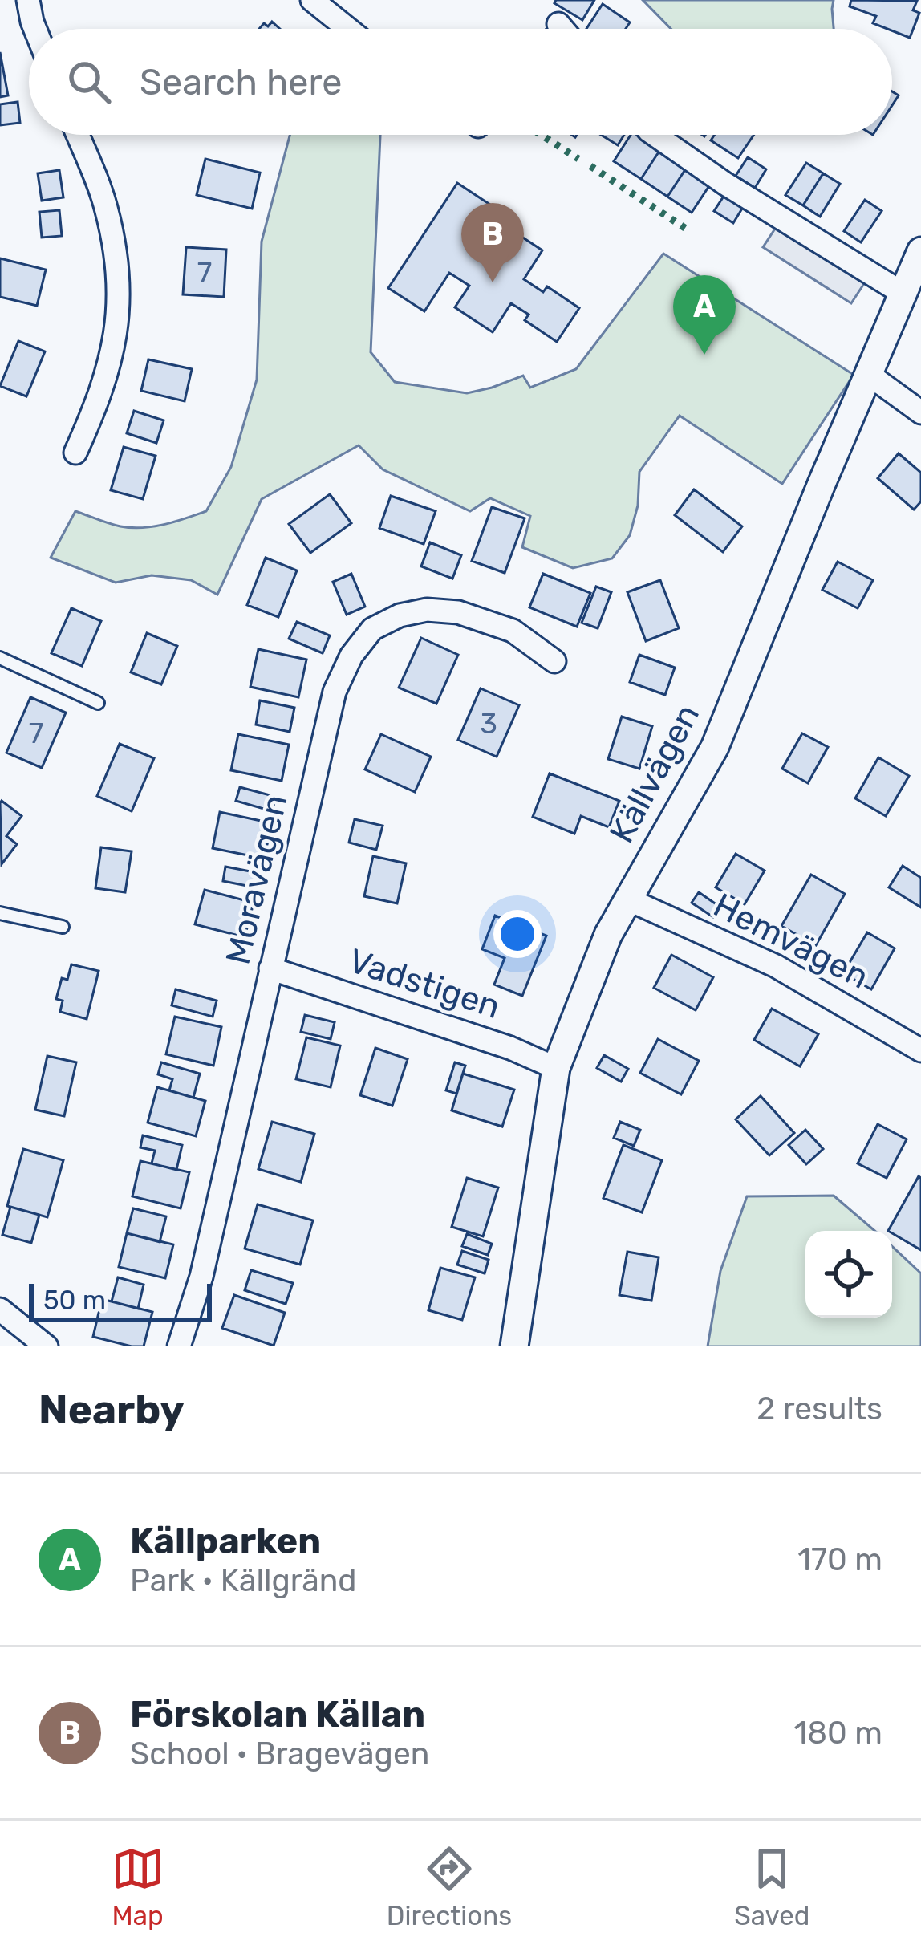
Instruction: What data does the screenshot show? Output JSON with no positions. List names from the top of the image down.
{
  "streets": {
    "street": [
      "Källvägen",
      "Moravägen",
      "Hemvägen",
      "Vadstigen"
    ]
  },
  "crossings": [
    ["Källvägen", "Hemvägen"],
    ["Källvägen", "Vadstigen"],
    ["Moravägen", "Vadstigen"]
  ],
  "house_numbers": ["7", "3", "7"],
  "scale_bar": "50 m",
  "page": {
    "search": "Search here",
    "pins": ["B", "A"],
    "scale": "50 m",
    "heading": ["Nearby", "2 results"],
    "list": [
      {
        "mark": "A",
        "name": "Källparken",
        "note": "Park · Källgränd",
        "value": "170 m"
      },
      {
        "mark": "B",
        "name": "Förskolan Källan",
        "note": "School · Bragevägen",
        "value": "180 m"
      }
    ],
    "nav": ["Map", "Directions", "Saved"]
  }
}
